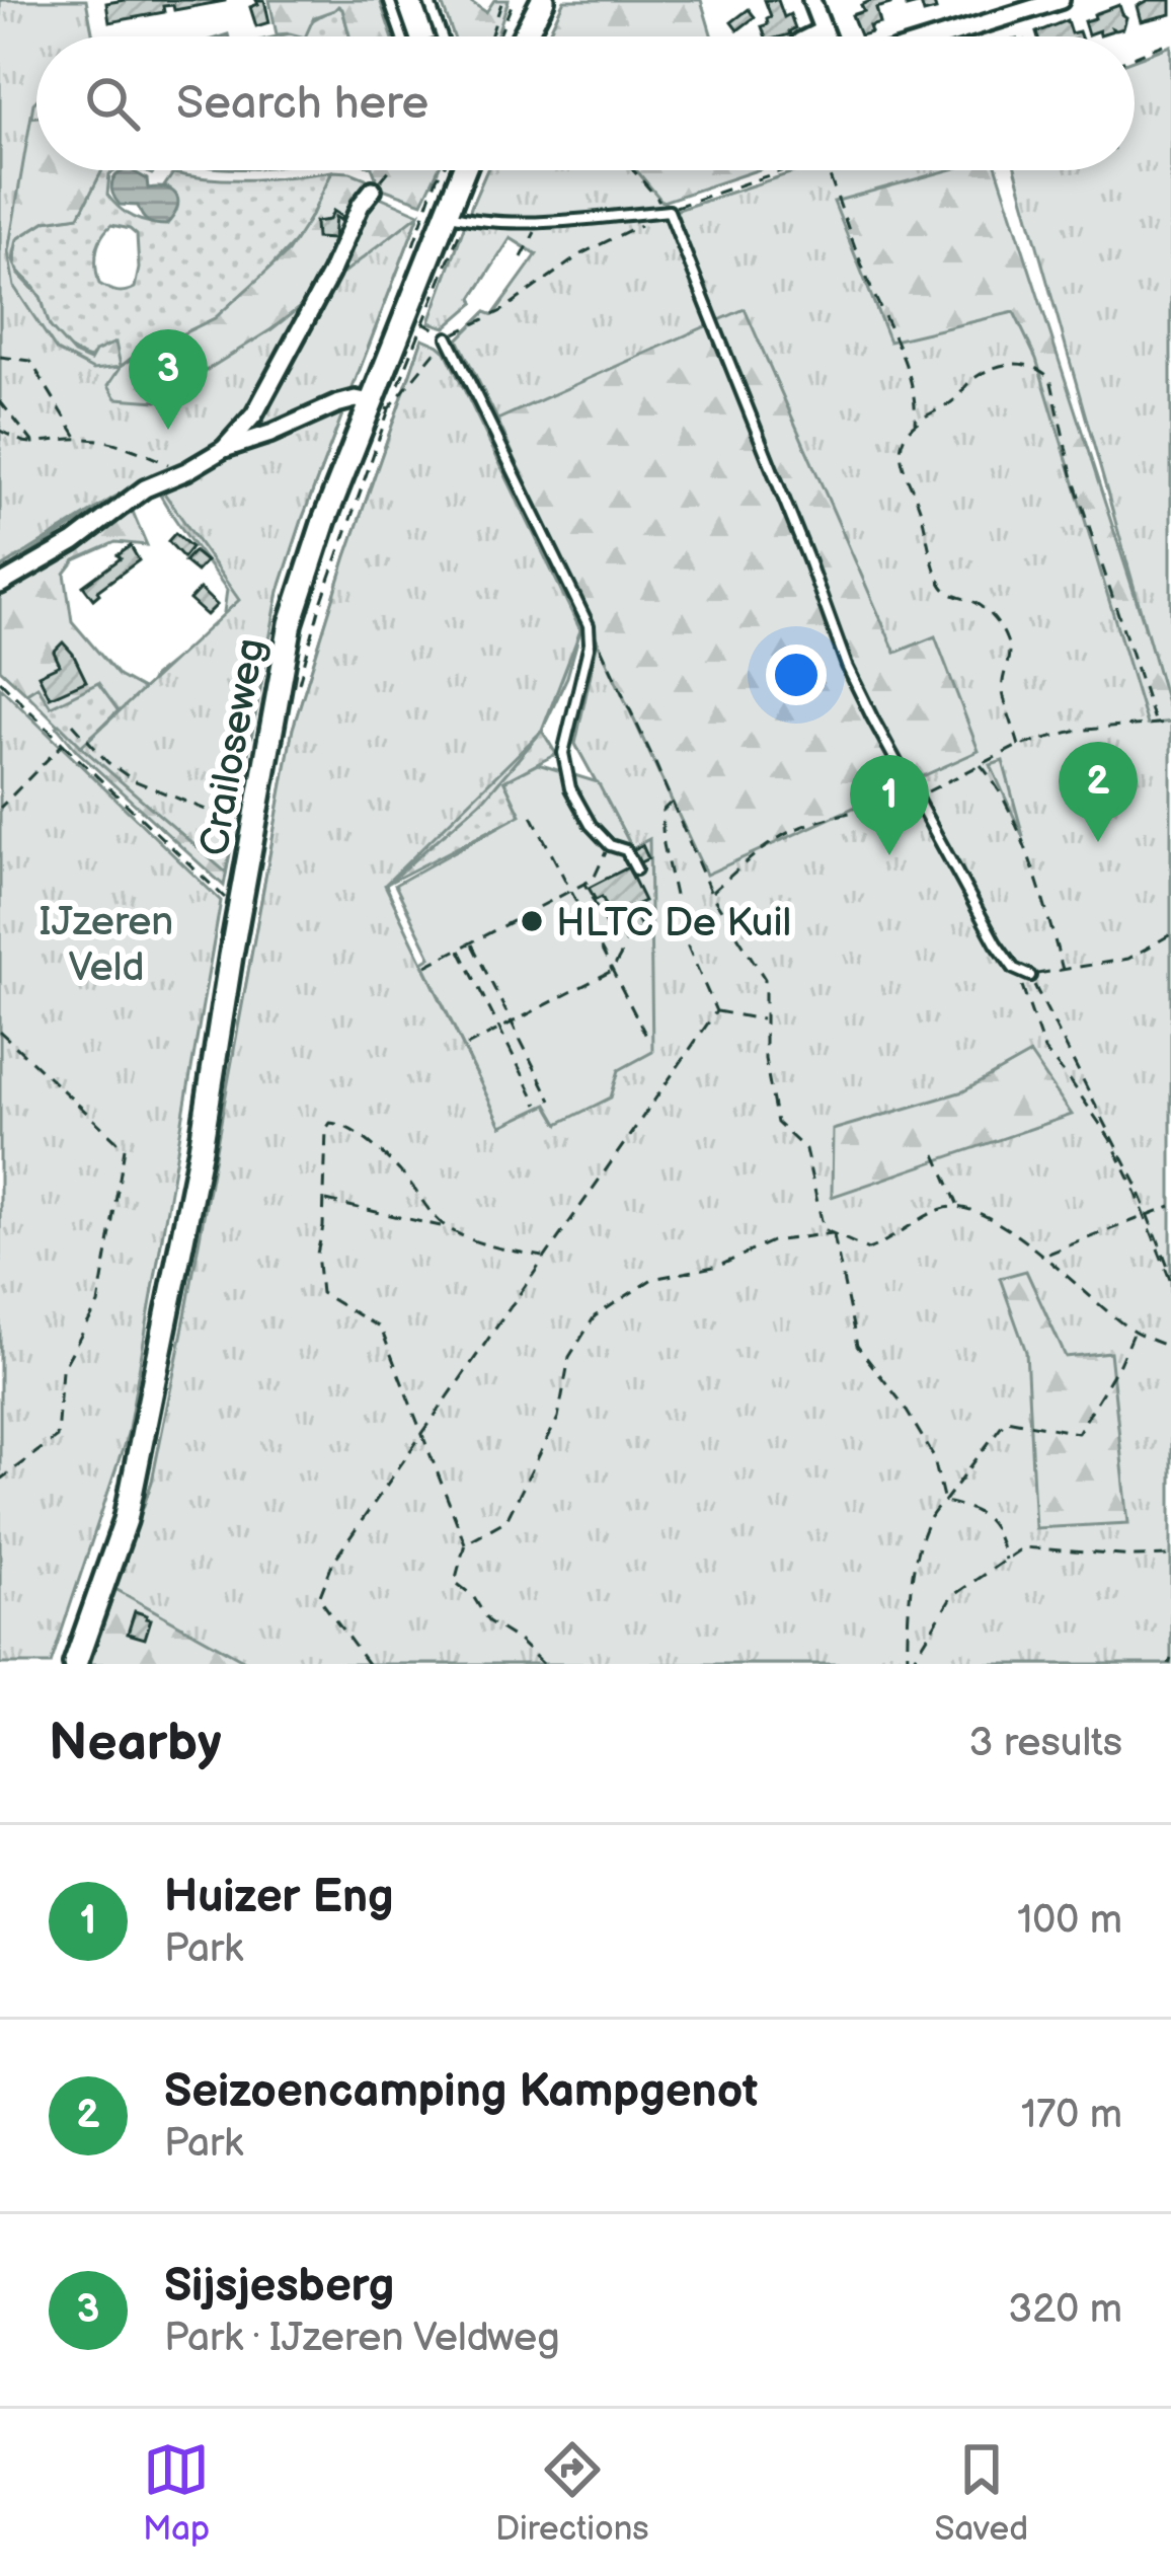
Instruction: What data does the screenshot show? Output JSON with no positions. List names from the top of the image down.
{
  "streets": {
    "main road": ["Crailoseweg"]
  },
  "parks": ["IJzeren Veld"],
  "places": ["HLTC De Kuil"],
  "page": {
    "search": "Search here",
    "pins": ["3", "2", "1"],
    "heading": ["Nearby", "3 results"],
    "list": [
      {
        "mark": "1",
        "name": "Huizer Eng",
        "note": "Park",
        "value": "100 m"
      },
      {
        "mark": "2",
        "name": "Seizoencamping Kampgenot",
        "note": "Park",
        "value": "170 m"
      },
      {
        "mark": "3",
        "name": "Sijsjesberg",
        "note": "Park · IJzeren Veldweg",
        "value": "320 m"
      }
    ],
    "nav": ["Map", "Directions", "Saved"]
  }
}
